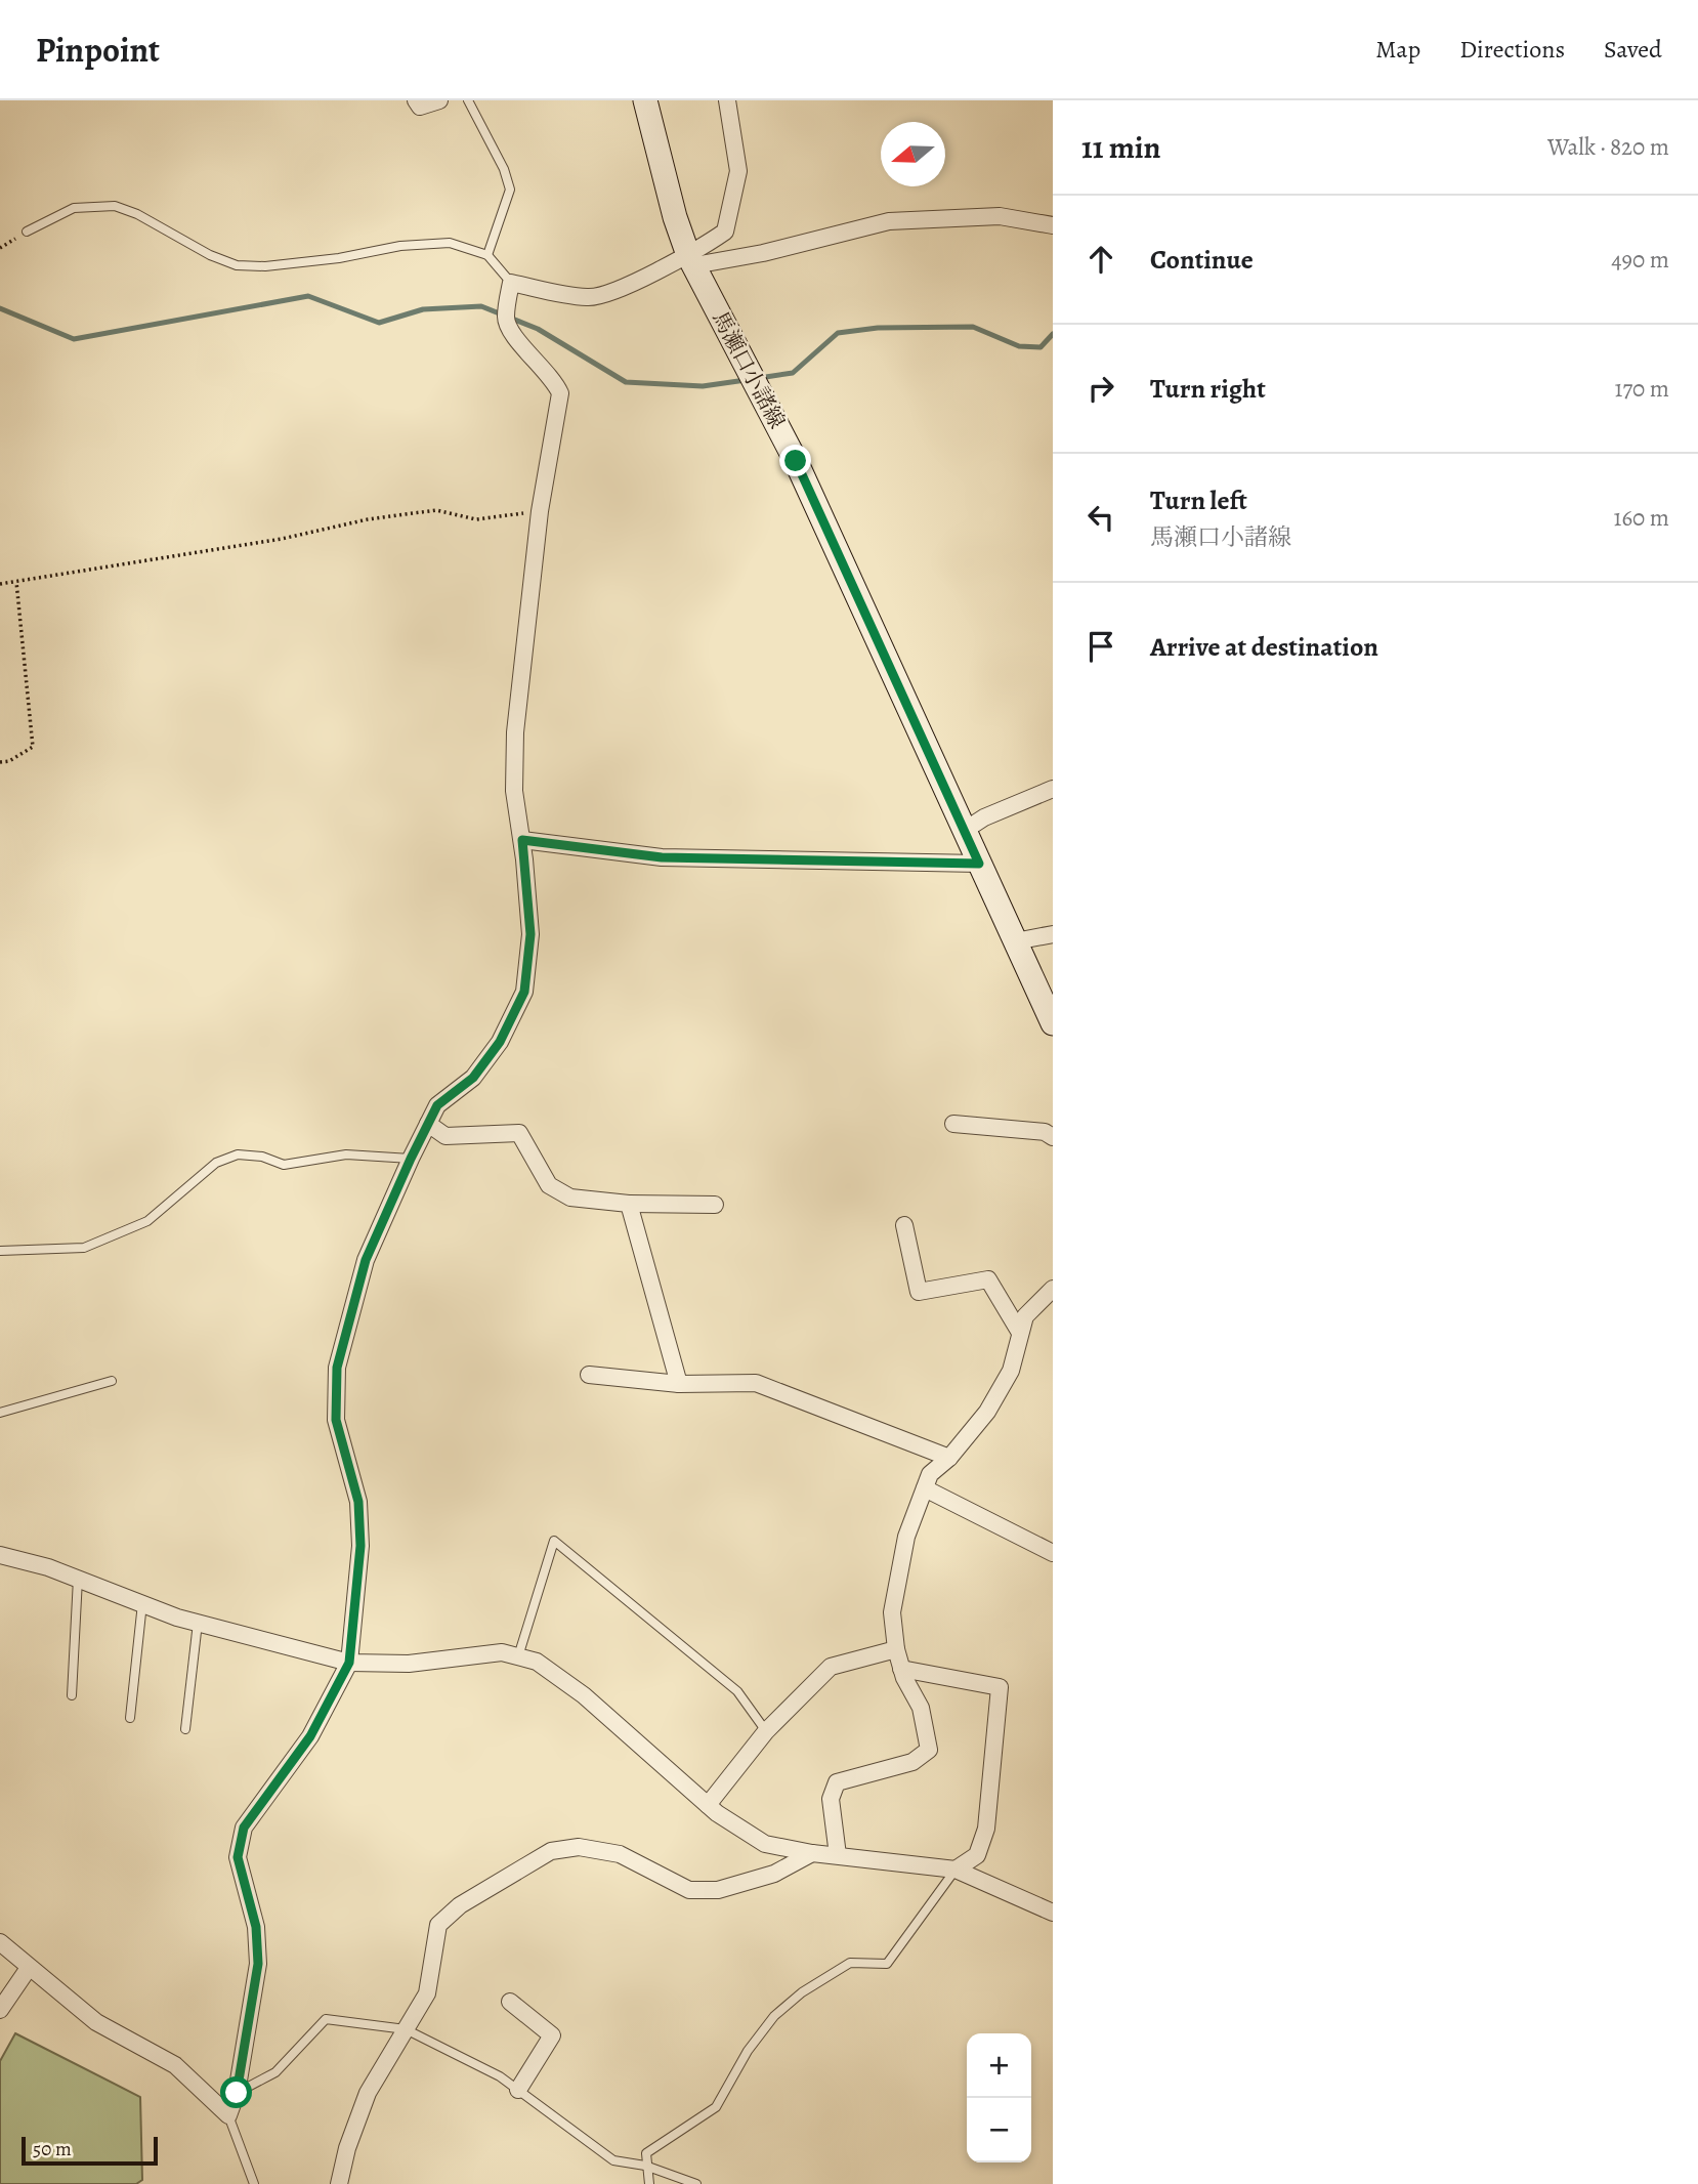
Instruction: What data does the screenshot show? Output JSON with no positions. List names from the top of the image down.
{
  "streets": {
    "main road": ["馬瀬口小諸線"]
  },
  "scale_bar": "50 m",
  "north": "left",
  "page": {
    "header": "Pinpoint",
    "nav": ["Map", "Directions", "Saved"],
    "heading": ["11 min", "Walk · 820 m"],
    "list": [
      ["Continue", "490 m"],
      ["Turn right", "170 m"],
      ["Turn left", "馬瀬口小諸線", "160 m"],
      "Arrive at destination"
    ],
    "map_buttons": ["+", "−"],
    "scale": "50 m"
  }
}
